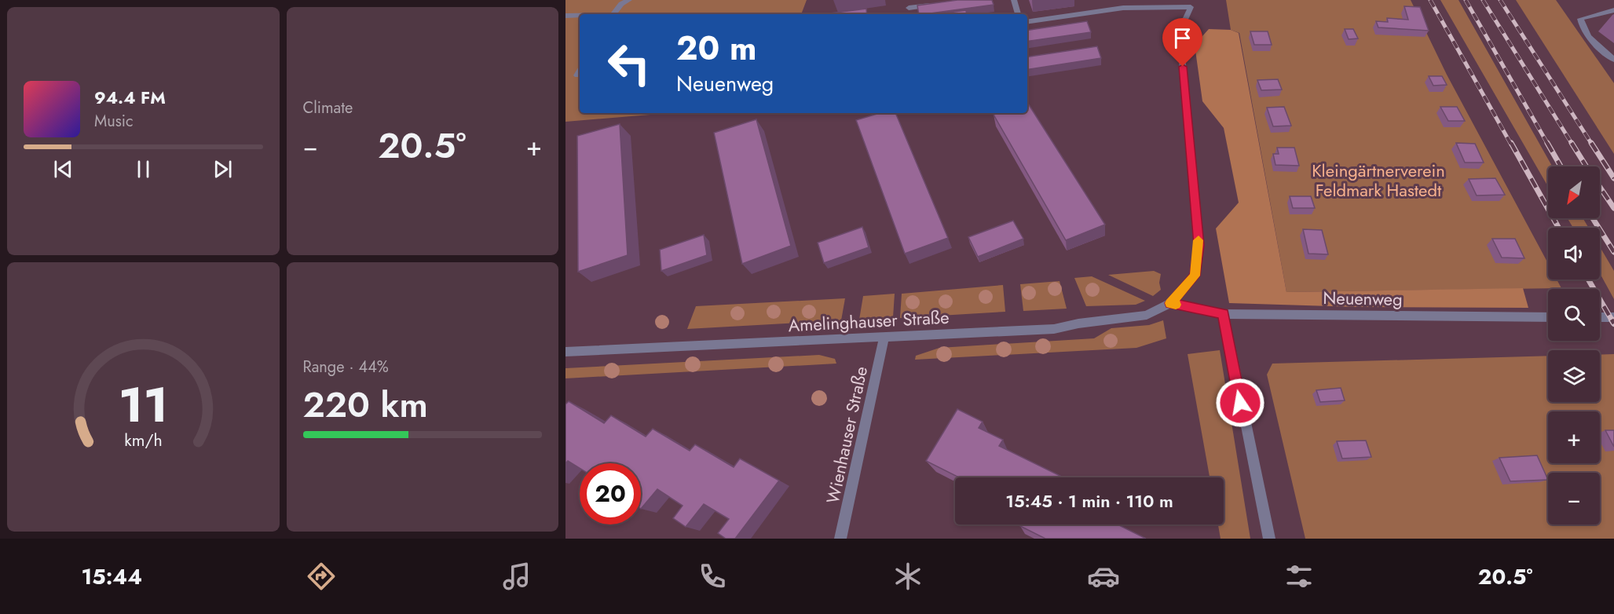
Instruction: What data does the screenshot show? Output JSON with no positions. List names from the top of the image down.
{
  "streets": {
    "street": ["Neuenweg", "Amelinghauser Straße", "Wienhauser Straße"]
  },
  "crossings": [
    ["Neuenweg", "Amelinghauser Straße"],
    ["Amelinghauser Straße", "Wienhauser Straße"]
  ],
  "parks": ["Kleingärtnerverein Feldmark Hastedt"],
  "north": "bottom left",
  "page": {
    "tile": [
      "Climate",
      ["Range · 44%", "220 km"]
    ],
    "turn": ["20 m", "Neuenweg"],
    "song": ["94.4 FM", "Music"],
    "heat": ["−", "20.5°", "+"],
    "map_buttons": ["+", "−"],
    "limit": "20",
    "trip": "15:45 · 1 min · 110 m",
    "tabs": ["15:44", "20.5°"],
    "gauge": ["11", "km/h"]
  }
}
